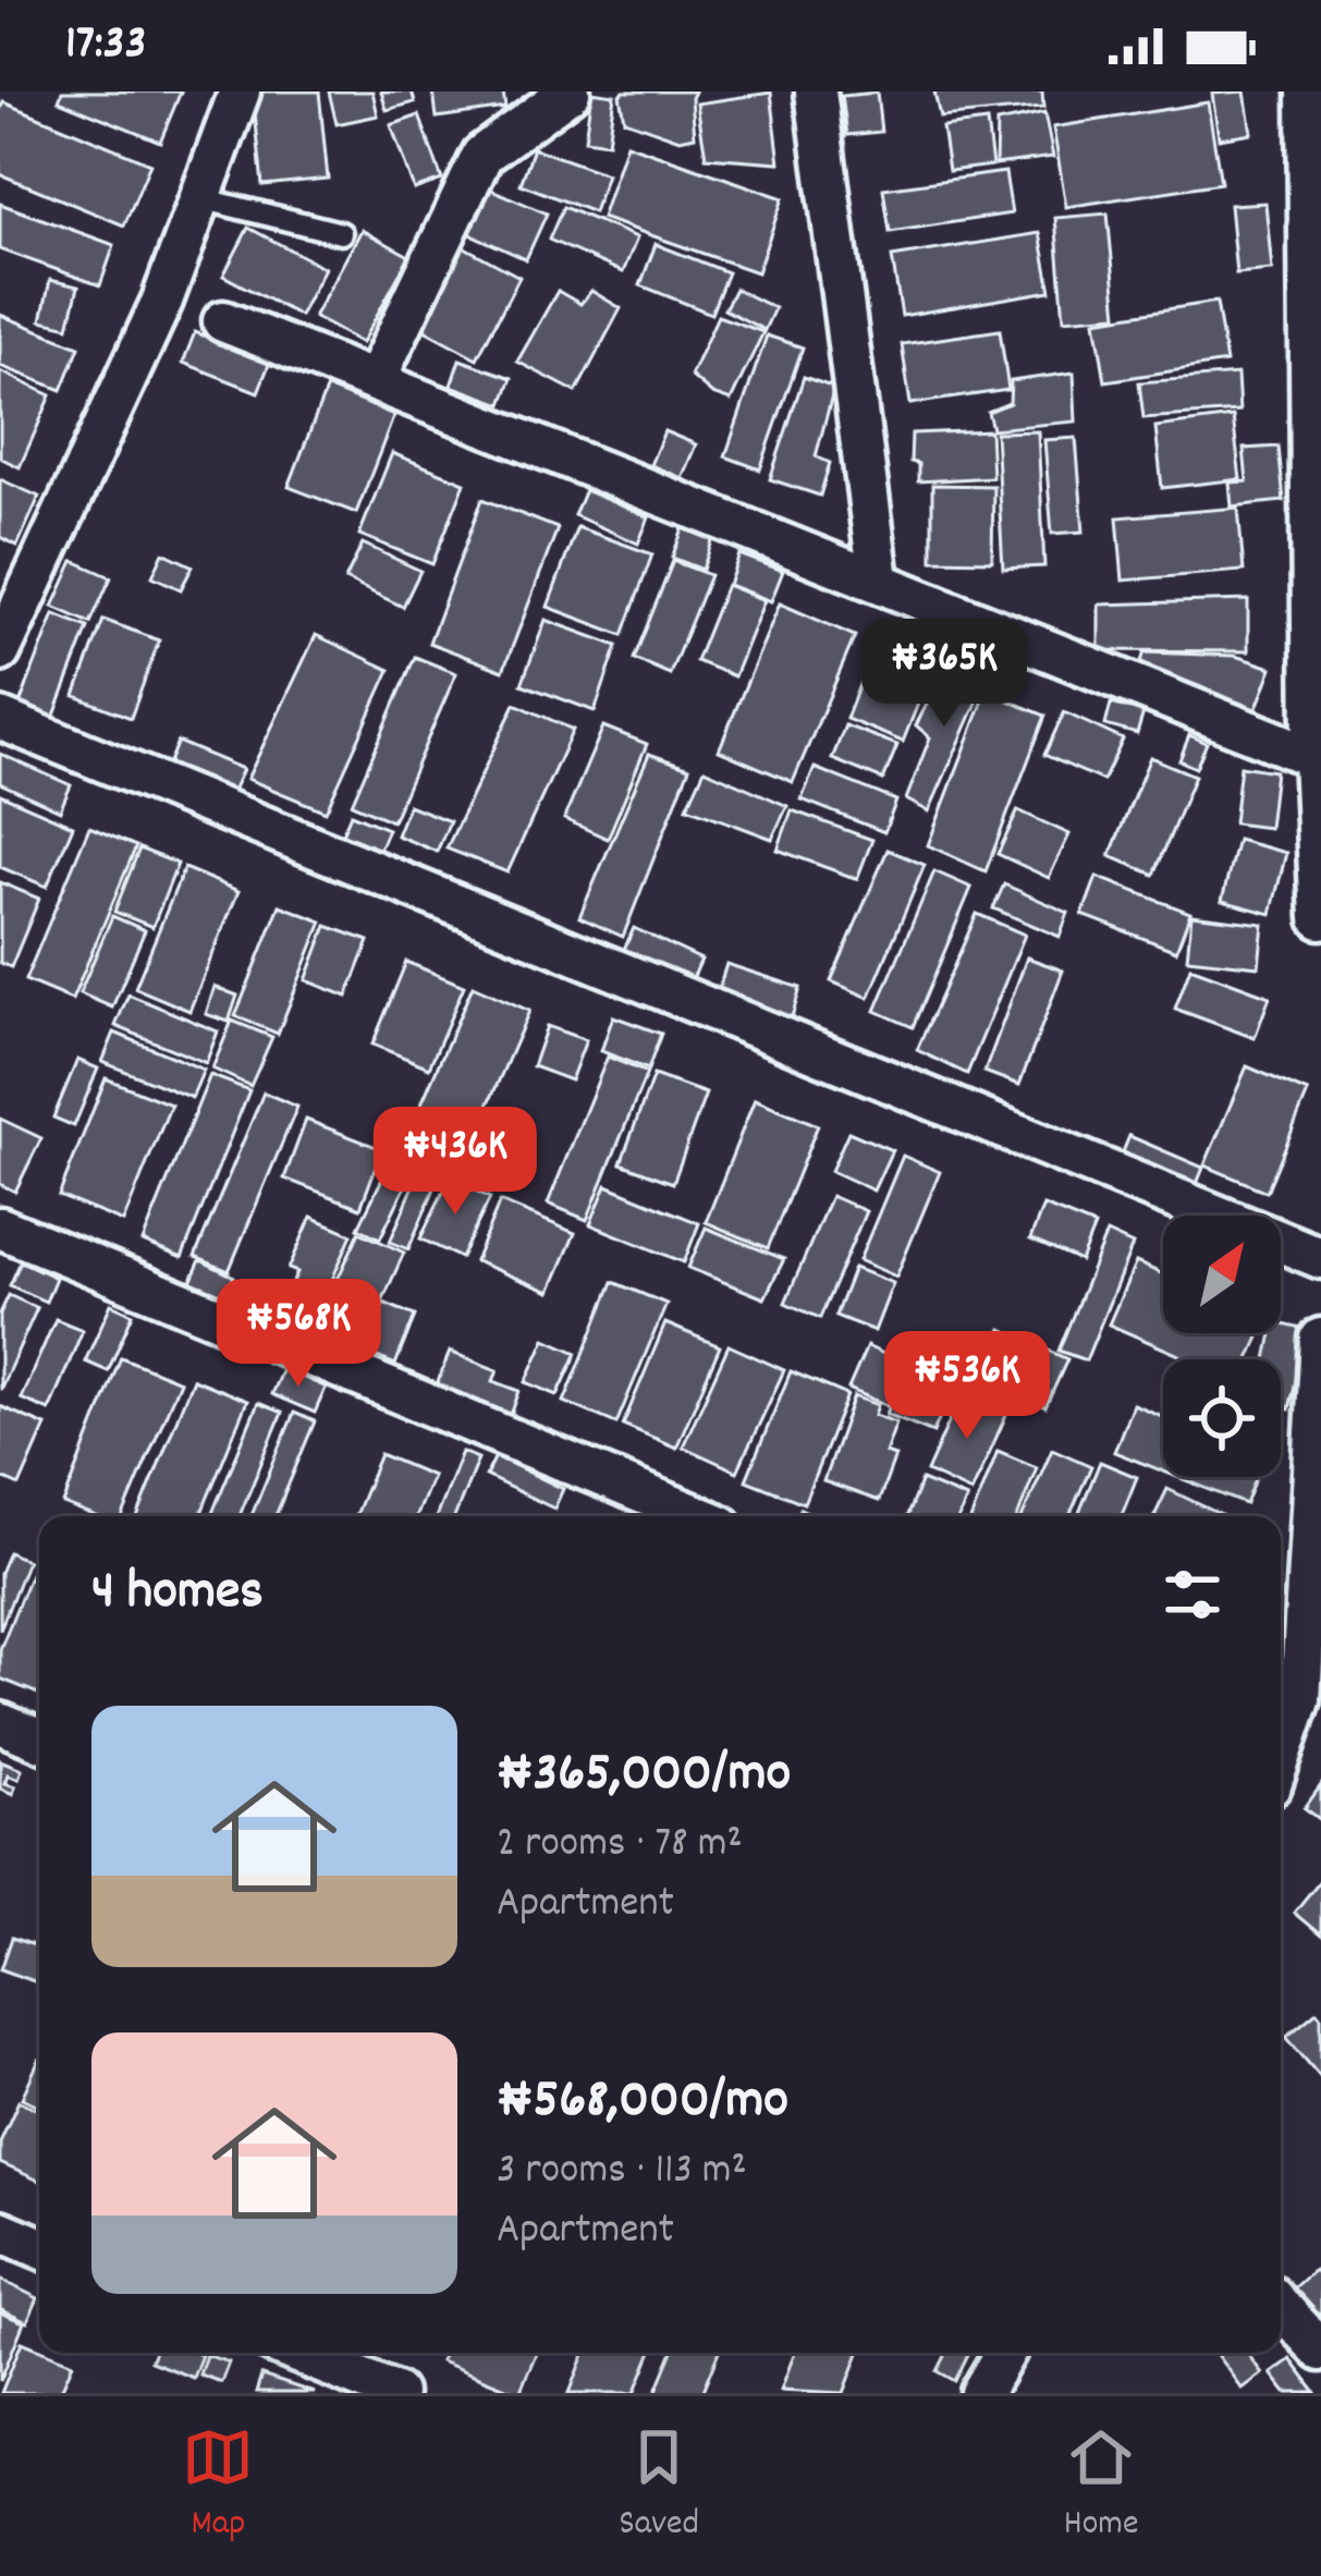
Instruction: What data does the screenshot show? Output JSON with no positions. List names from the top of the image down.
{
  "north": "top right",
  "page": {
    "status": "17:33",
    "price": [
      "₦365K",
      "₦436K",
      "₦568K",
      "₦536K"
    ],
    "heading": "4 homes",
    "list": [
      {
        "name": "₦365,000/mo",
        "note": "2 rooms · 78 m² · Apartment"
      },
      {
        "name": "₦568,000/mo",
        "note": "3 rooms · 113 m² · Apartment"
      }
    ],
    "tabs": ["Map", "Saved", "Home"]
  }
}
